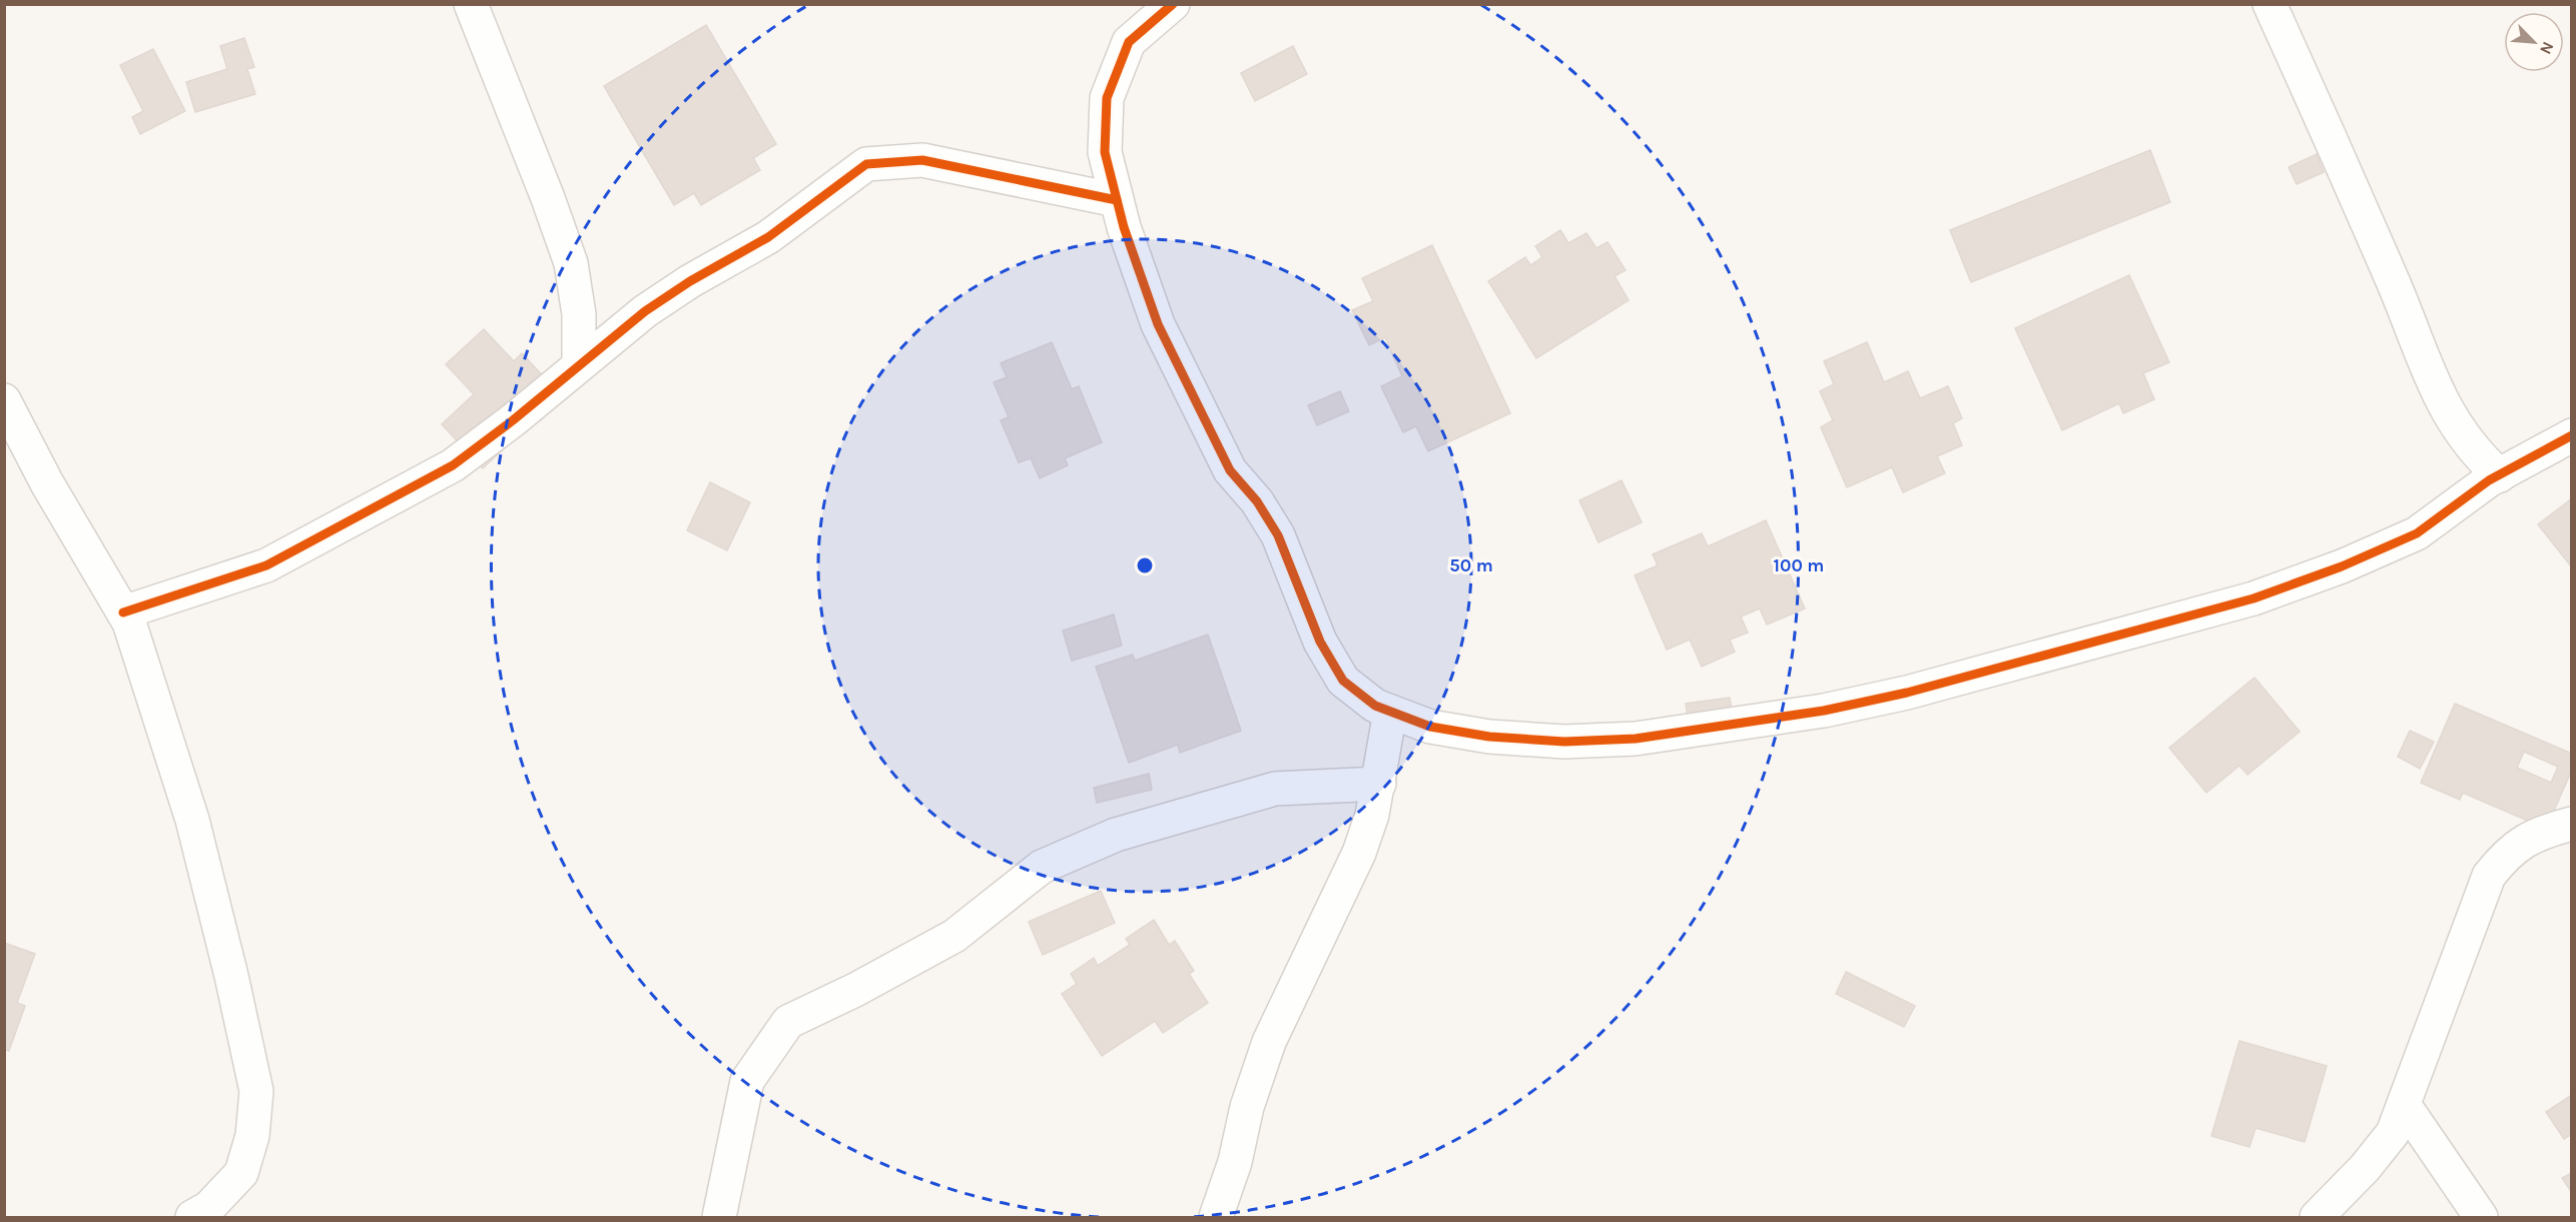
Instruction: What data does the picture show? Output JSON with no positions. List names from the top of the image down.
{
  "north": "bottom right",
  "rings": ["50 m", "100 m"]
}
